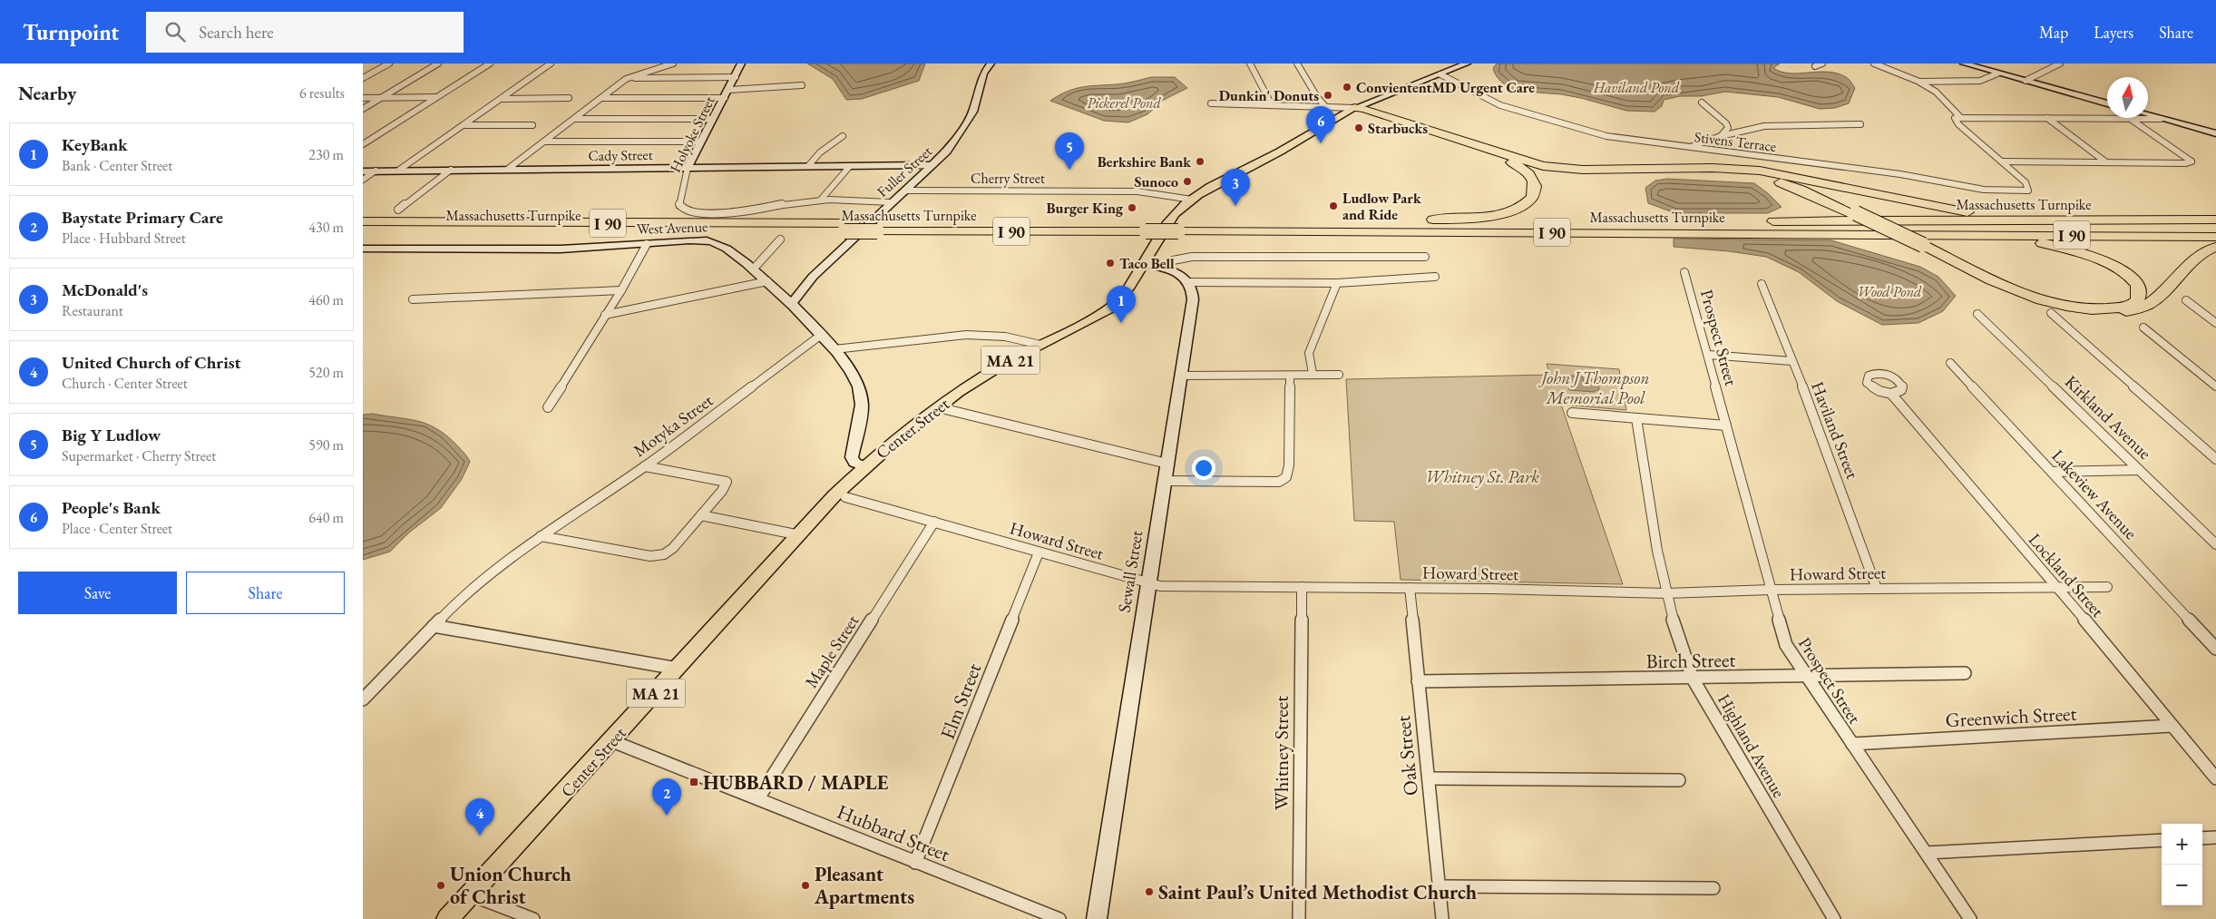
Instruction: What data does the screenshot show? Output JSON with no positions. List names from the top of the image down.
{
  "streets": {
    "highway": ["Massachusetts Turnpike", "I 90"],
    "main road": [
      "Holyoke Street",
      "Cady Street",
      "Fuller Street",
      "West Avenue",
      "MA 21",
      "Center Street",
      "Sewall Street"
    ],
    "street": [
      "Stivens Terrace",
      "Cherry Street",
      "Prospect Street",
      "Kirkland Avenue",
      "Motyka Street",
      "Haviland Street",
      "Lakeview Avenue",
      "Howard Street",
      "Lockland Street",
      "Maple Street",
      "Birch Street",
      "Elm Street",
      "Greenwich Street",
      "Highland Avenue",
      "Whitney Street",
      "Oak Street",
      "Hubbard Street"
    ]
  },
  "crossings": [
    ["Holyoke Street", "Cady Street"],
    ["Stivens Terrace", "Center Street"],
    ["Cady Street", "Fuller Street"],
    ["Fuller Street", "Cherry Street"],
    ["Fuller Street", "West Avenue"],
    ["Cherry Street", "Center Street"],
    ["West Avenue", "Motyka Street"],
    ["West Avenue", "Center Street"],
    ["Prospect Street", "Howard Street"],
    ["Prospect Street", "Birch Street"],
    ["Prospect Street", "Greenwich Street"],
    ["Center Street", "Hubbard Street"],
    ["Haviland Street", "Howard Street"],
    ["Howard Street", "Sewall Street"],
    ["Howard Street", "Lockland Street"],
    ["Howard Street", "Maple Street"],
    ["Howard Street", "Elm Street"],
    ["Howard Street", "Highland Avenue"],
    ["Howard Street", "Whitney Street"],
    ["Howard Street", "Oak Street"],
    ["Lockland Street", "Greenwich Street"],
    ["Maple Street", "Hubbard Street"],
    ["Birch Street", "Highland Avenue"],
    ["Birch Street", "Oak Street"],
    ["Elm Street", "Hubbard Street"]
  ],
  "water": ["Haviland Pond", "Pickerel Pond", "Wood Pond"],
  "parks": ["John J Thompson Memorial Pool", "Whitney St. Park"],
  "places": {
    "other": [
      "ConviententMD Urgent Care",
      "Dunkin' Donuts",
      "Starbucks",
      "Berkshire Bank",
      "Sunoco",
      "Ludlow Park and Ride",
      "Burger King",
      "Taco Bell",
      "Union Church of Christ",
      "Pleasant Apartments",
      "Saint Paul’s United Methodist Church"
    ],
    "transit": ["HUBBARD / MAPLE"]
  },
  "north": "top",
  "page": {
    "header": "Turnpoint",
    "search": "Search here",
    "nav": ["Map", "Layers", "Share"],
    "heading": ["Nearby", "6 results"],
    "pins": [
      "6",
      "5",
      "3",
      "1",
      "2",
      "4"
    ],
    "list": [
      {
        "mark": "1",
        "name": "KeyBank",
        "note": "Bank · Center Street",
        "value": "230 m"
      },
      {
        "mark": "2",
        "name": "Baystate Primary Care",
        "note": "Place · Hubbard Street",
        "value": "430 m"
      },
      {
        "mark": "3",
        "name": "McDonald's",
        "note": "Restaurant",
        "value": "460 m"
      },
      {
        "mark": "4",
        "name": "United Church of Christ",
        "note": "Church · Center Street",
        "value": "520 m"
      },
      {
        "mark": "5",
        "name": "Big Y Ludlow",
        "note": "Supermarket · Cherry Street",
        "value": "590 m"
      },
      {
        "mark": "6",
        "name": "People's Bank",
        "note": "Place · Center Street",
        "value": "640 m"
      }
    ],
    "buttons": ["Save", "Share"],
    "map_buttons": ["+", "−"]
  }
}
